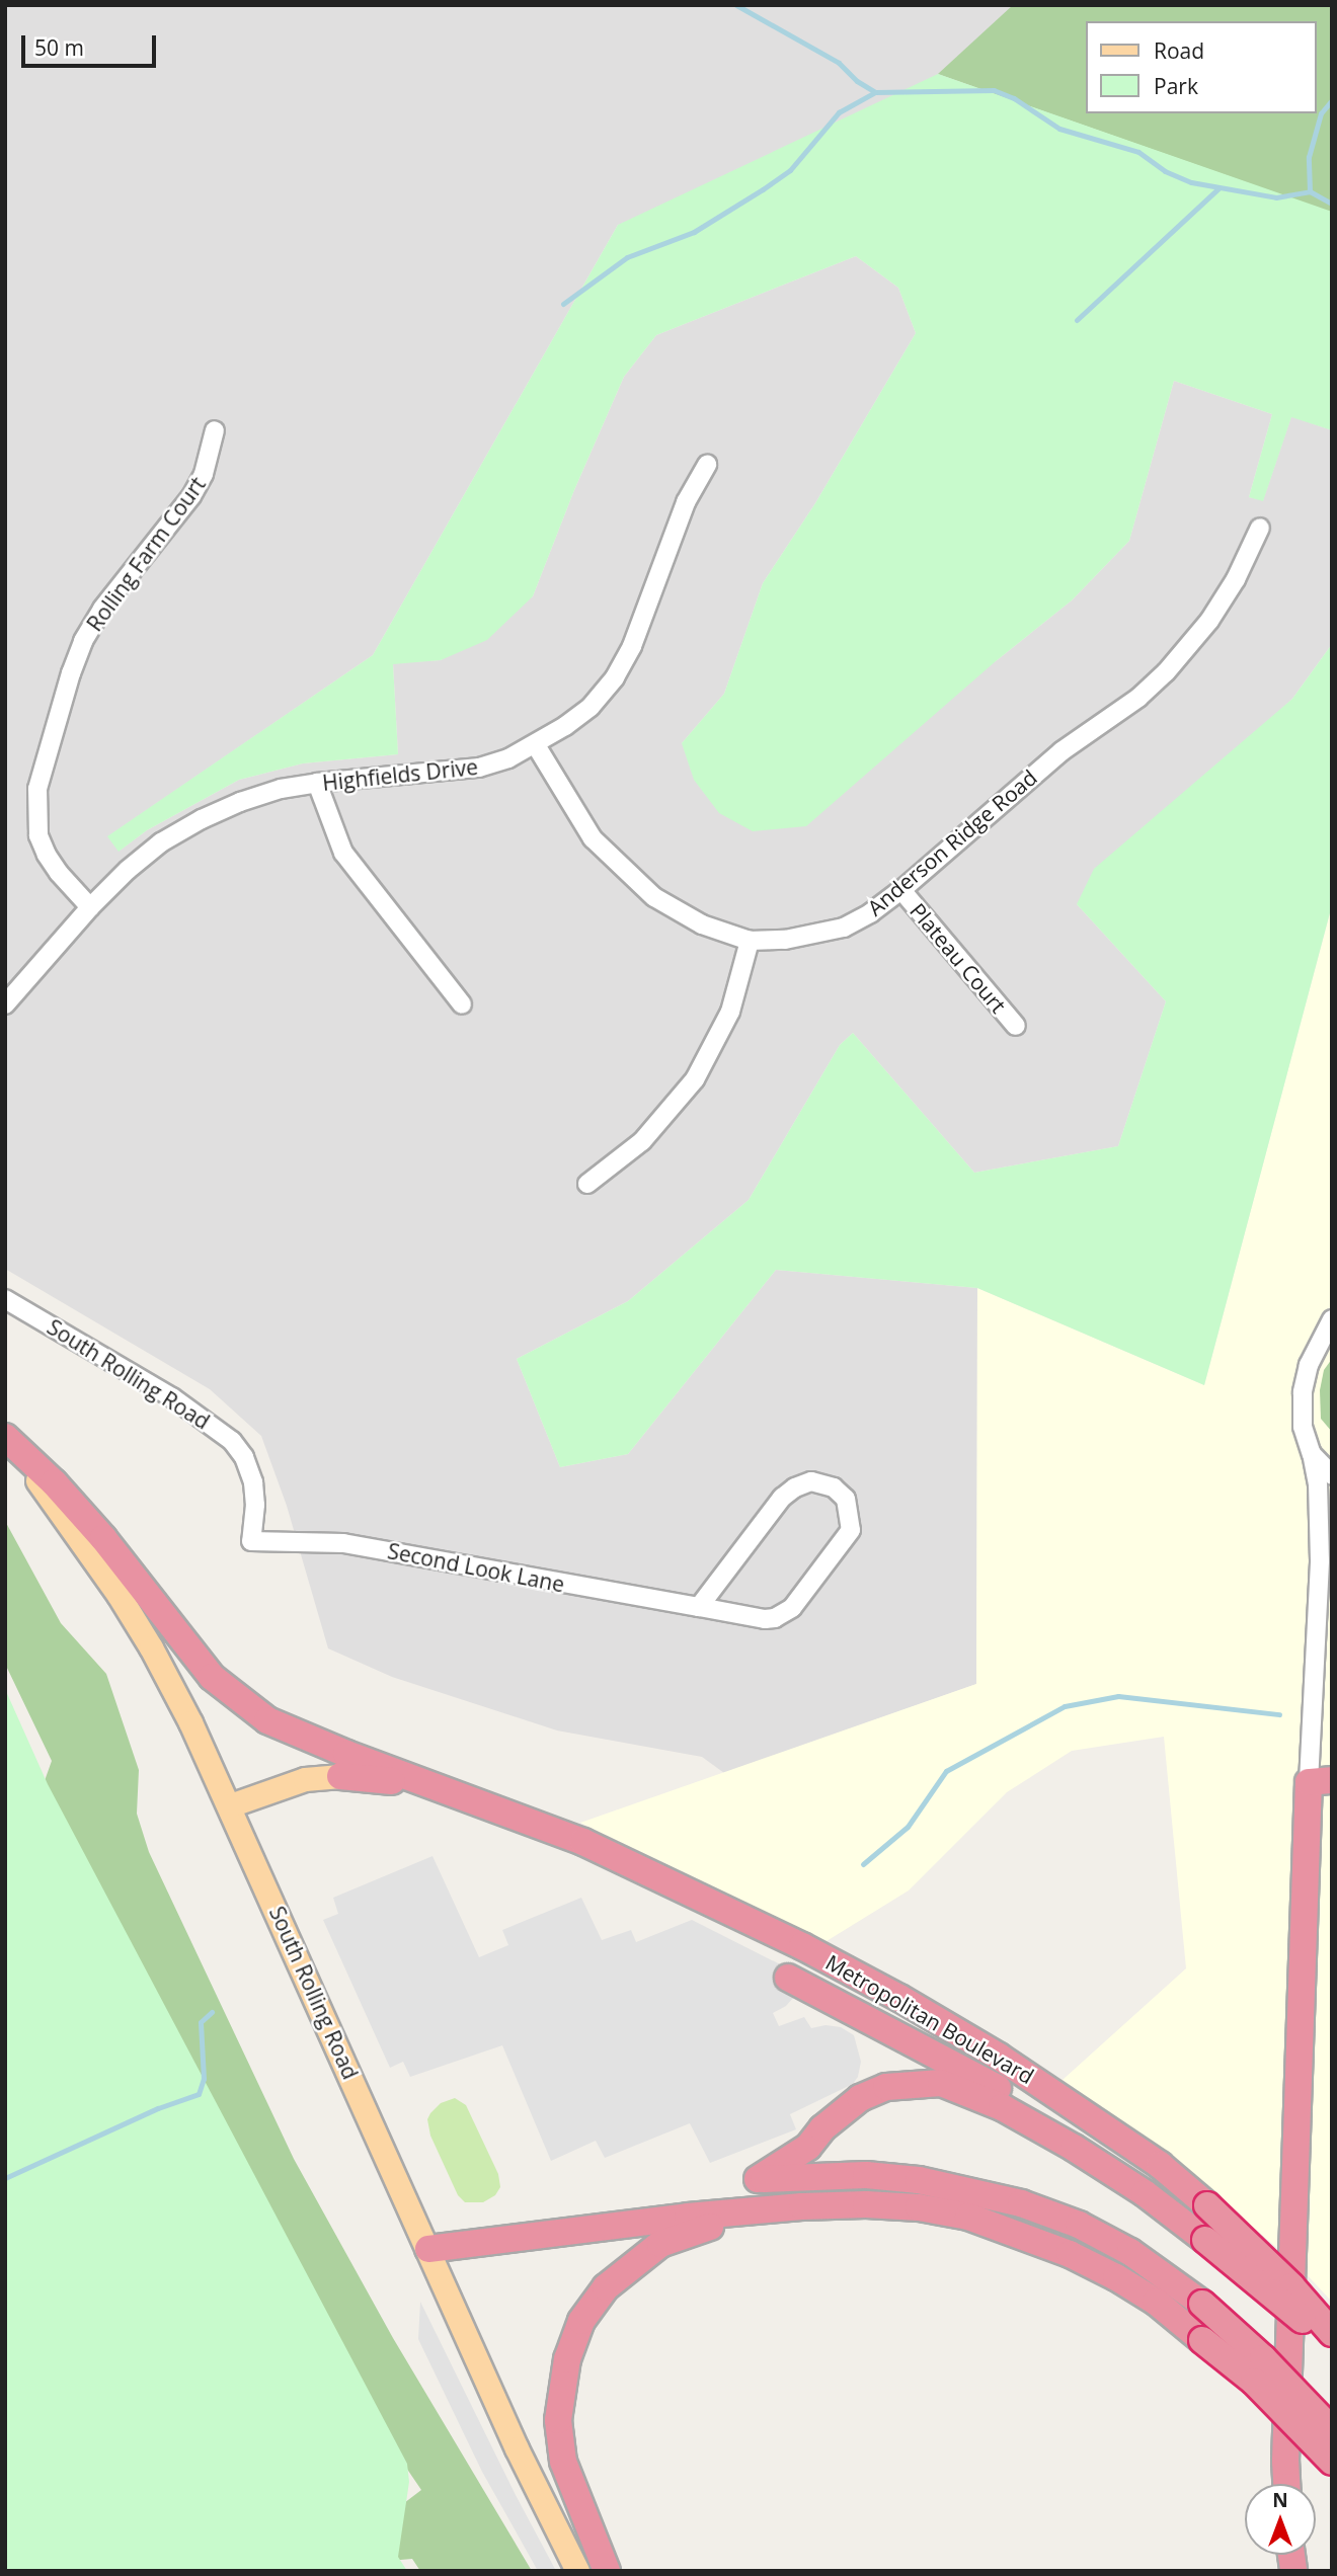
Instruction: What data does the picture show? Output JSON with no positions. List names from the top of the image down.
{
  "streets": {
    "highway": ["Metropolitan Boulevard"],
    "main road": ["South Rolling Road"],
    "street": [
      "Rolling Farm Court",
      "Highfields Drive",
      "Anderson Ridge Road",
      "Plateau Court",
      "Second Look Lane"
    ]
  },
  "crossings": [
    ["Rolling Farm Court", "Highfields Drive"],
    ["Highfields Drive", "Anderson Ridge Road"],
    ["Anderson Ridge Road", "Plateau Court"],
    ["South Rolling Road", "Second Look Lane"]
  ],
  "legend": ["Road", "Park"],
  "scale_bar": "50 m",
  "north": "top"
}
